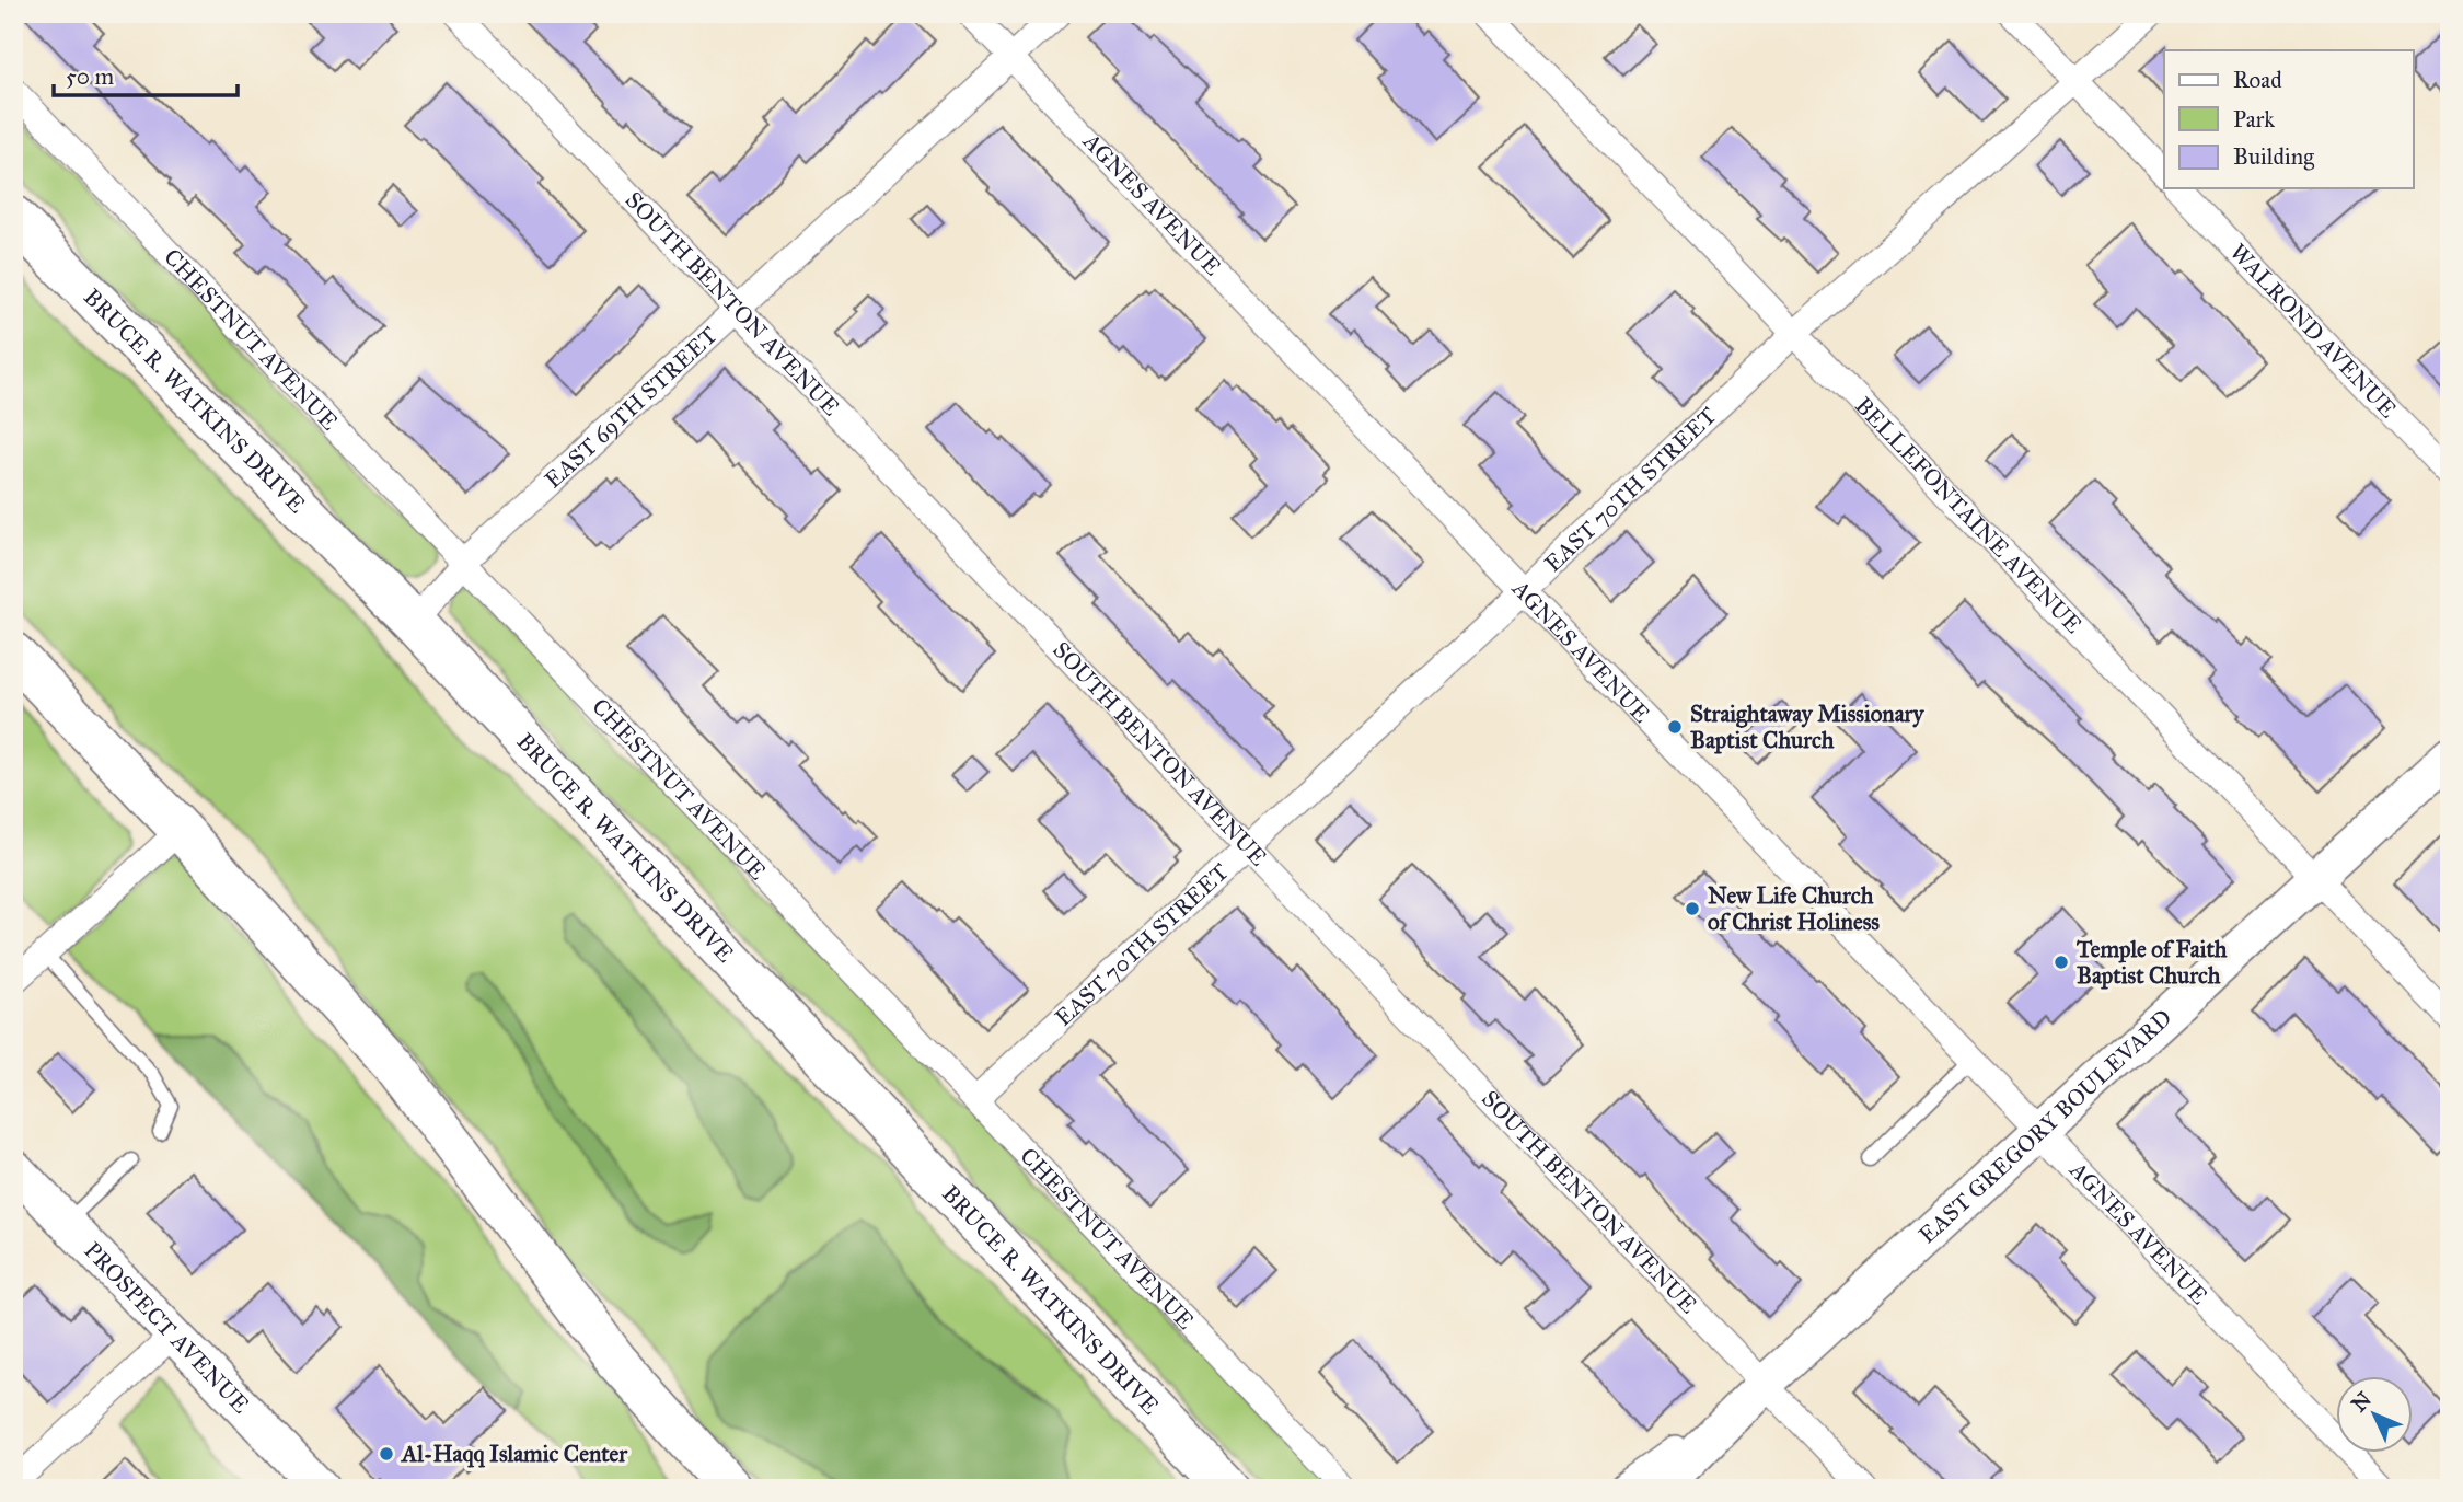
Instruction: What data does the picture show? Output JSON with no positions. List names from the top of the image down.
{
  "streets": {
    "highway": ["BRUCE R. WATKINS DRIVE"],
    "main road": ["EAST GREGORY BOULEVARD", "PROSPECT AVENUE"],
    "street": [
      "AGNES AVENUE",
      "SOUTH BENTON AVENUE",
      "WALROND AVENUE",
      "CHESTNUT AVENUE",
      "EAST 69TH STREET",
      "EAST 70TH STREET",
      "BELLEFONTAINE AVENUE"
    ]
  },
  "crossings": [
    ["AGNES AVENUE", "EAST 69TH STREET"],
    ["AGNES AVENUE", "EAST 70TH STREET"],
    ["AGNES AVENUE", "EAST GREGORY BOULEVARD"],
    ["SOUTH BENTON AVENUE", "EAST 69TH STREET"],
    ["SOUTH BENTON AVENUE", "EAST 70TH STREET"],
    ["SOUTH BENTON AVENUE", "EAST GREGORY BOULEVARD"],
    ["CHESTNUT AVENUE", "EAST 69TH STREET"],
    ["CHESTNUT AVENUE", "EAST 70TH STREET"],
    ["BRUCE R. WATKINS DRIVE", "EAST 69TH STREET"],
    ["EAST 70TH STREET", "BELLEFONTAINE AVENUE"],
    ["BELLEFONTAINE AVENUE", "EAST GREGORY BOULEVARD"]
  ],
  "places": [
    "Straightaway Missionary Baptist Church",
    "New Life Church of Christ Holiness",
    "Temple of Faith Baptist Church",
    "Al-Haqq Islamic Center"
  ],
  "legend": ["Road", "Park", "Building"],
  "scale_bar": "50 m",
  "north": "top left"
}
